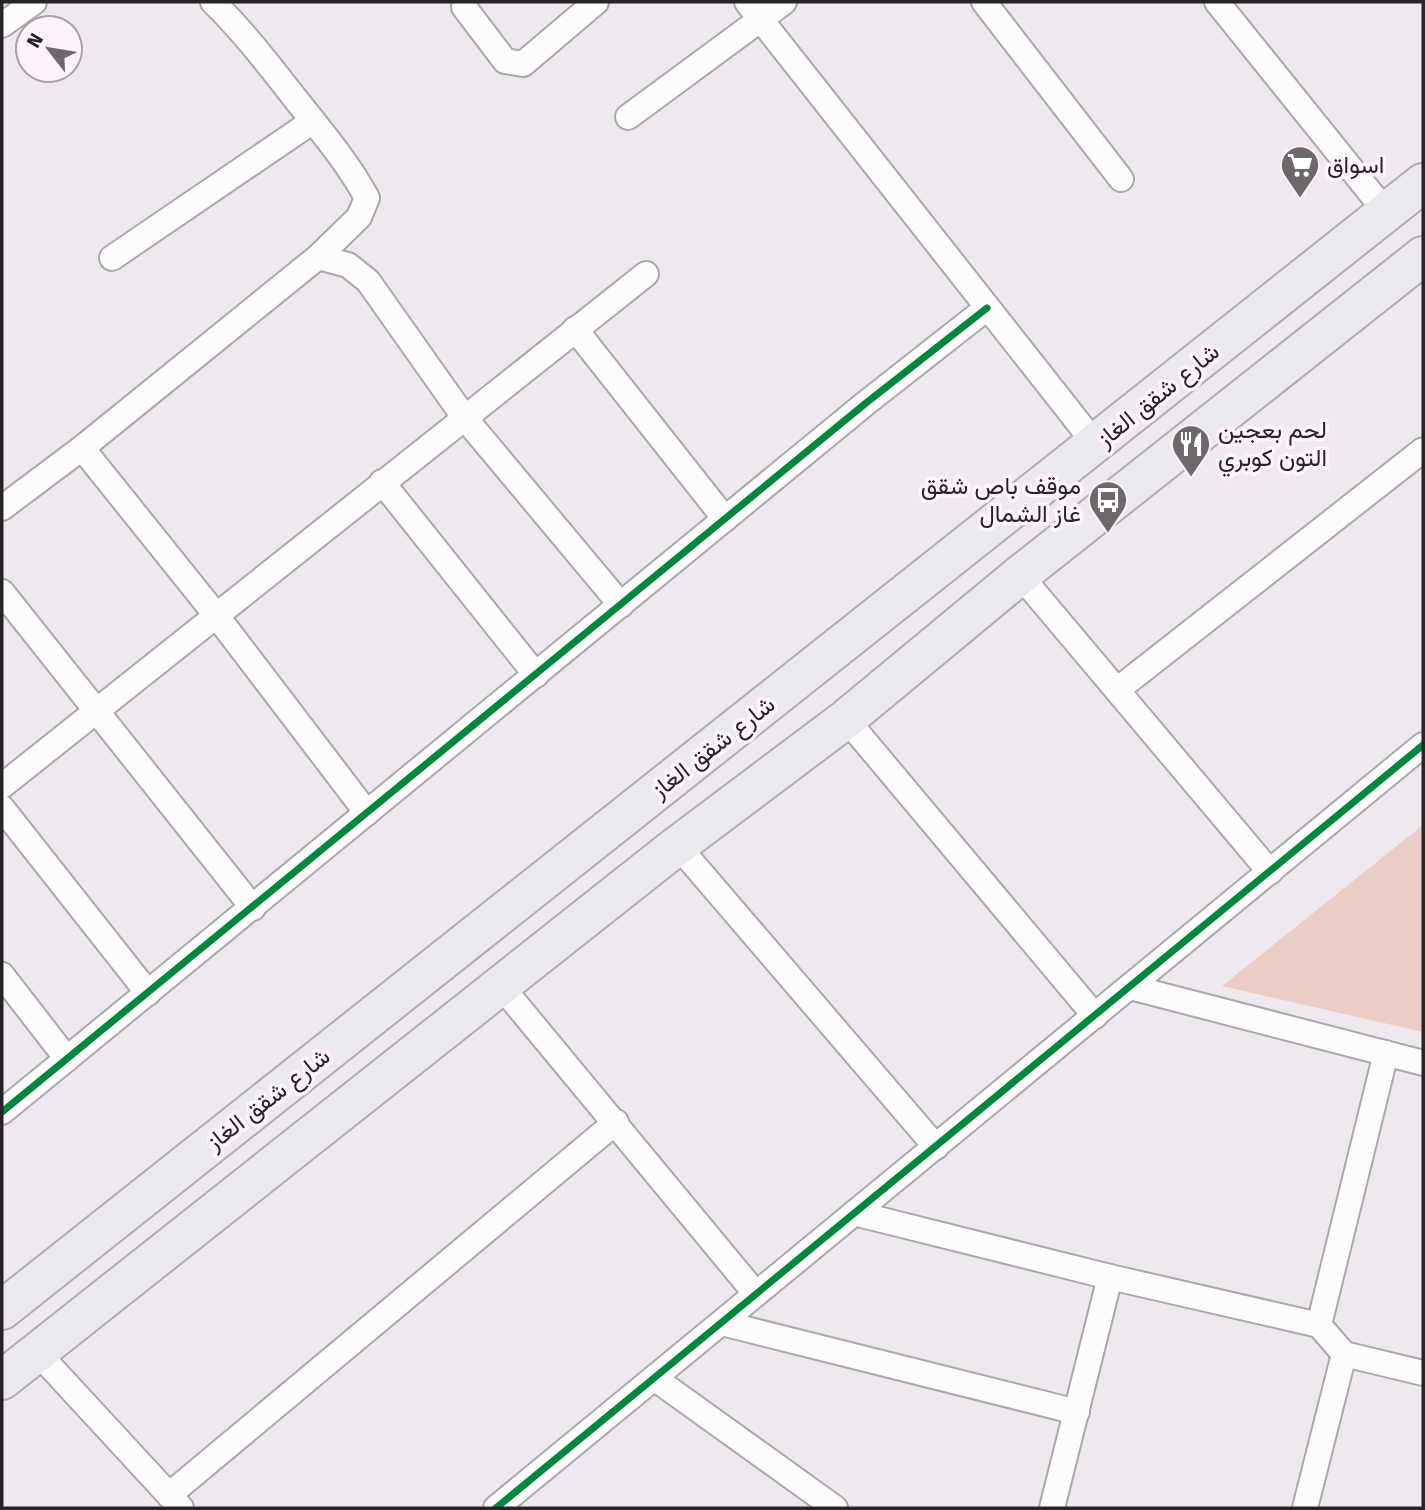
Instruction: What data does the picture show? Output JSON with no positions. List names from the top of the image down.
{
  "streets": {
    "main road": ["شارع شقق الغاز"]
  },
  "places": {
    "supermarket": ["اسواق"],
    "restaurant": ["لحم بعجين التون كوبري"],
    "bus stop": ["موقف باص شقق غاز الشمال"]
  },
  "north": "top left"
}
